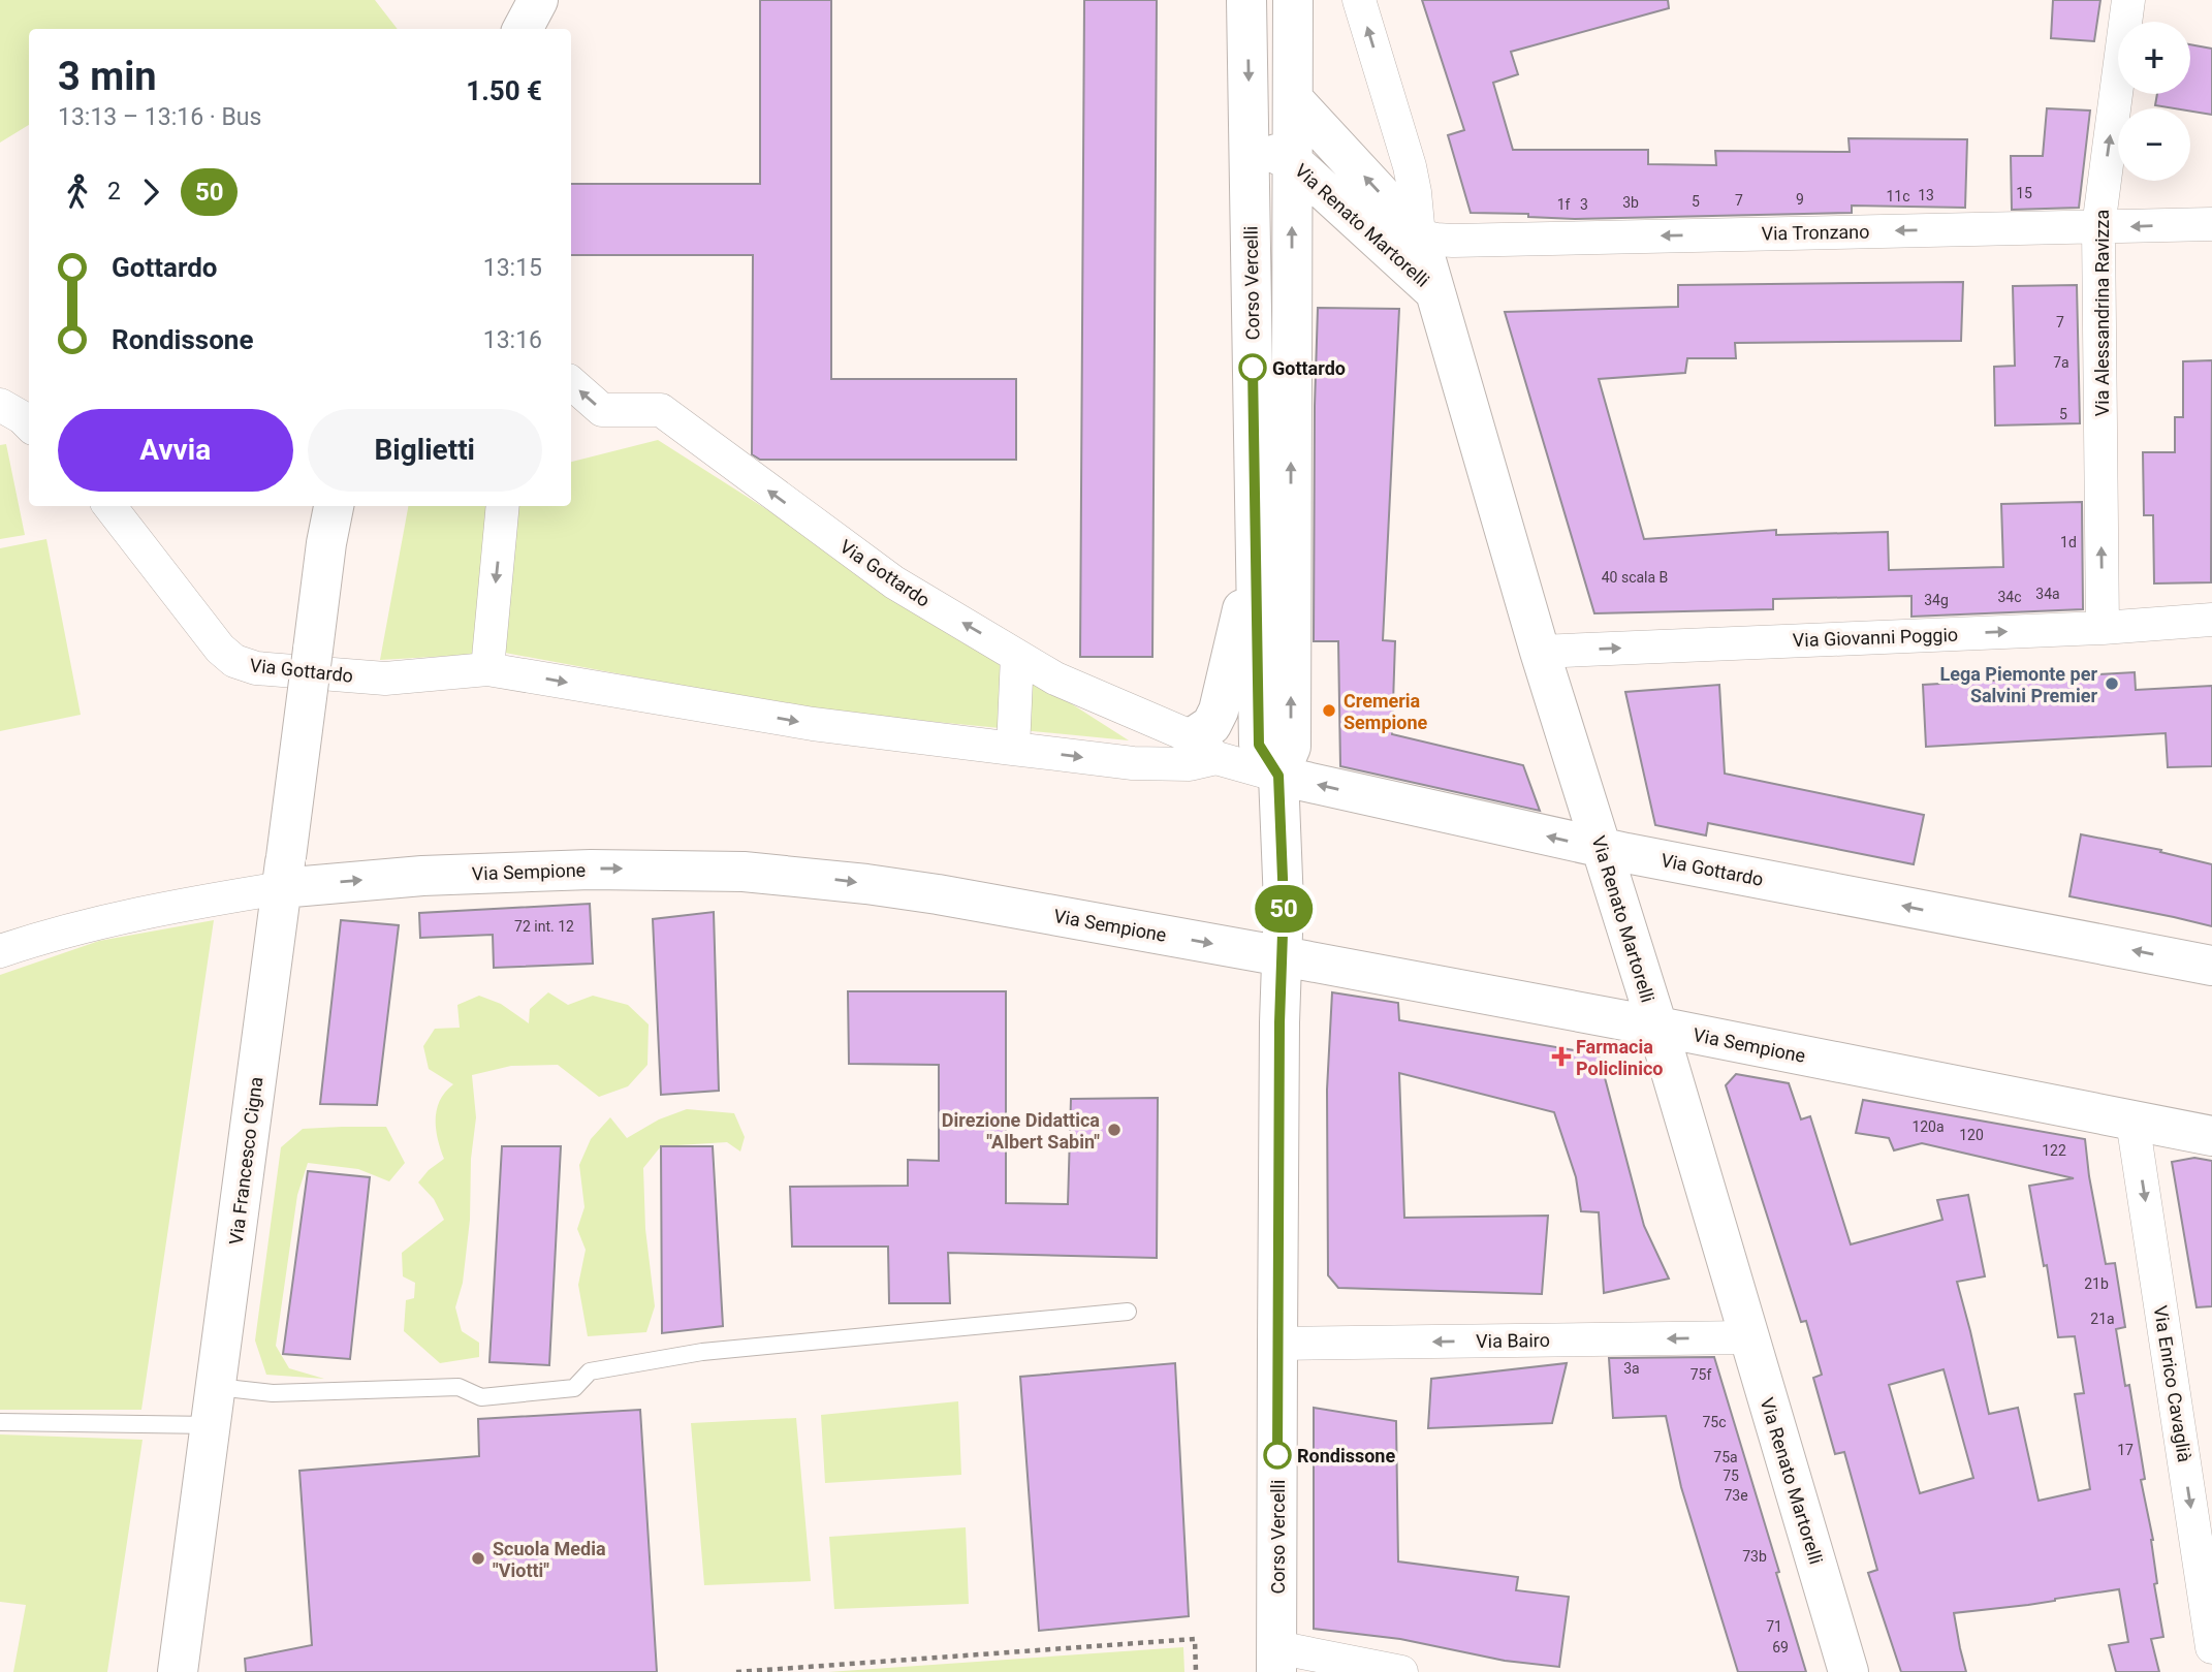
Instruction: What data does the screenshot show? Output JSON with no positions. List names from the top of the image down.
{
  "streets": {
    "street": [
      "Via Renato Martorelli",
      "Via Tronzano",
      "Corso Vercelli",
      "Via Alessandrina Ravizza",
      "Via Gottardo",
      "Via Giovanni Poggio",
      "Via Sempione",
      "Via Francesco Cigna",
      "Via Bairo",
      "Via Enrico Cavaglià"
    ]
  },
  "crossings": [
    ["Via Renato Martorelli", "Via Tronzano"],
    ["Via Renato Martorelli", "Corso Vercelli"],
    ["Via Renato Martorelli", "Via Gottardo"],
    ["Via Renato Martorelli", "Via Giovanni Poggio"],
    ["Via Renato Martorelli", "Via Sempione"],
    ["Via Renato Martorelli", "Via Bairo"],
    ["Via Tronzano", "Via Alessandrina Ravizza"],
    ["Corso Vercelli", "Via Gottardo"],
    ["Corso Vercelli", "Via Sempione"],
    ["Corso Vercelli", "Via Bairo"],
    ["Via Alessandrina Ravizza", "Via Giovanni Poggio"],
    ["Via Sempione", "Via Francesco Cigna"],
    ["Via Sempione", "Via Enrico Cavaglià"]
  ],
  "one_way": [
    "Via Tronzano",
    "Via Alessandrina Ravizza",
    "Via Giovanni Poggio",
    "Via Sempione",
    "Via Bairo",
    "Via Enrico Cavaglià"
  ],
  "places": {
    "other": [
      "Gottardo",
      "Lega Piemonte per Salvini Premier",
      "Cremeria Sempione",
      "Direzione Didattica \"Albert Sabin\"",
      "Rondissone",
      "Scuola Media \"Viotti\""
    ],
    "health": ["Farmacia Policlinico"]
  },
  "lines": ["bus line 50"],
  "house_numbers": [
    "15",
    "13",
    "11c",
    "9",
    "7",
    "5",
    "3b",
    "1f",
    "3",
    "7",
    "7a",
    "5",
    "1d",
    "40 scala B",
    "34a",
    "34c",
    "34g",
    "72 int. 12",
    "120a",
    "120",
    "122",
    "21b",
    "21a",
    "3a",
    "75f",
    "75c",
    "17",
    "75a",
    "75",
    "73e",
    "73b",
    "71",
    "69"
  ],
  "page": {
    "on_map": "50",
    "map_buttons": ["+", "−"],
    "heading": ["3 min", "13:13 – 13:16 · Bus", "1.50 €"],
    "legs": ["2", "50"],
    "list": [
      {
        "name": "Gottardo",
        "value": "13:15"
      },
      {
        "name": "Rondissone",
        "value": "13:16"
      }
    ],
    "buttons": ["Avvia", "Biglietti"]
  }
}
